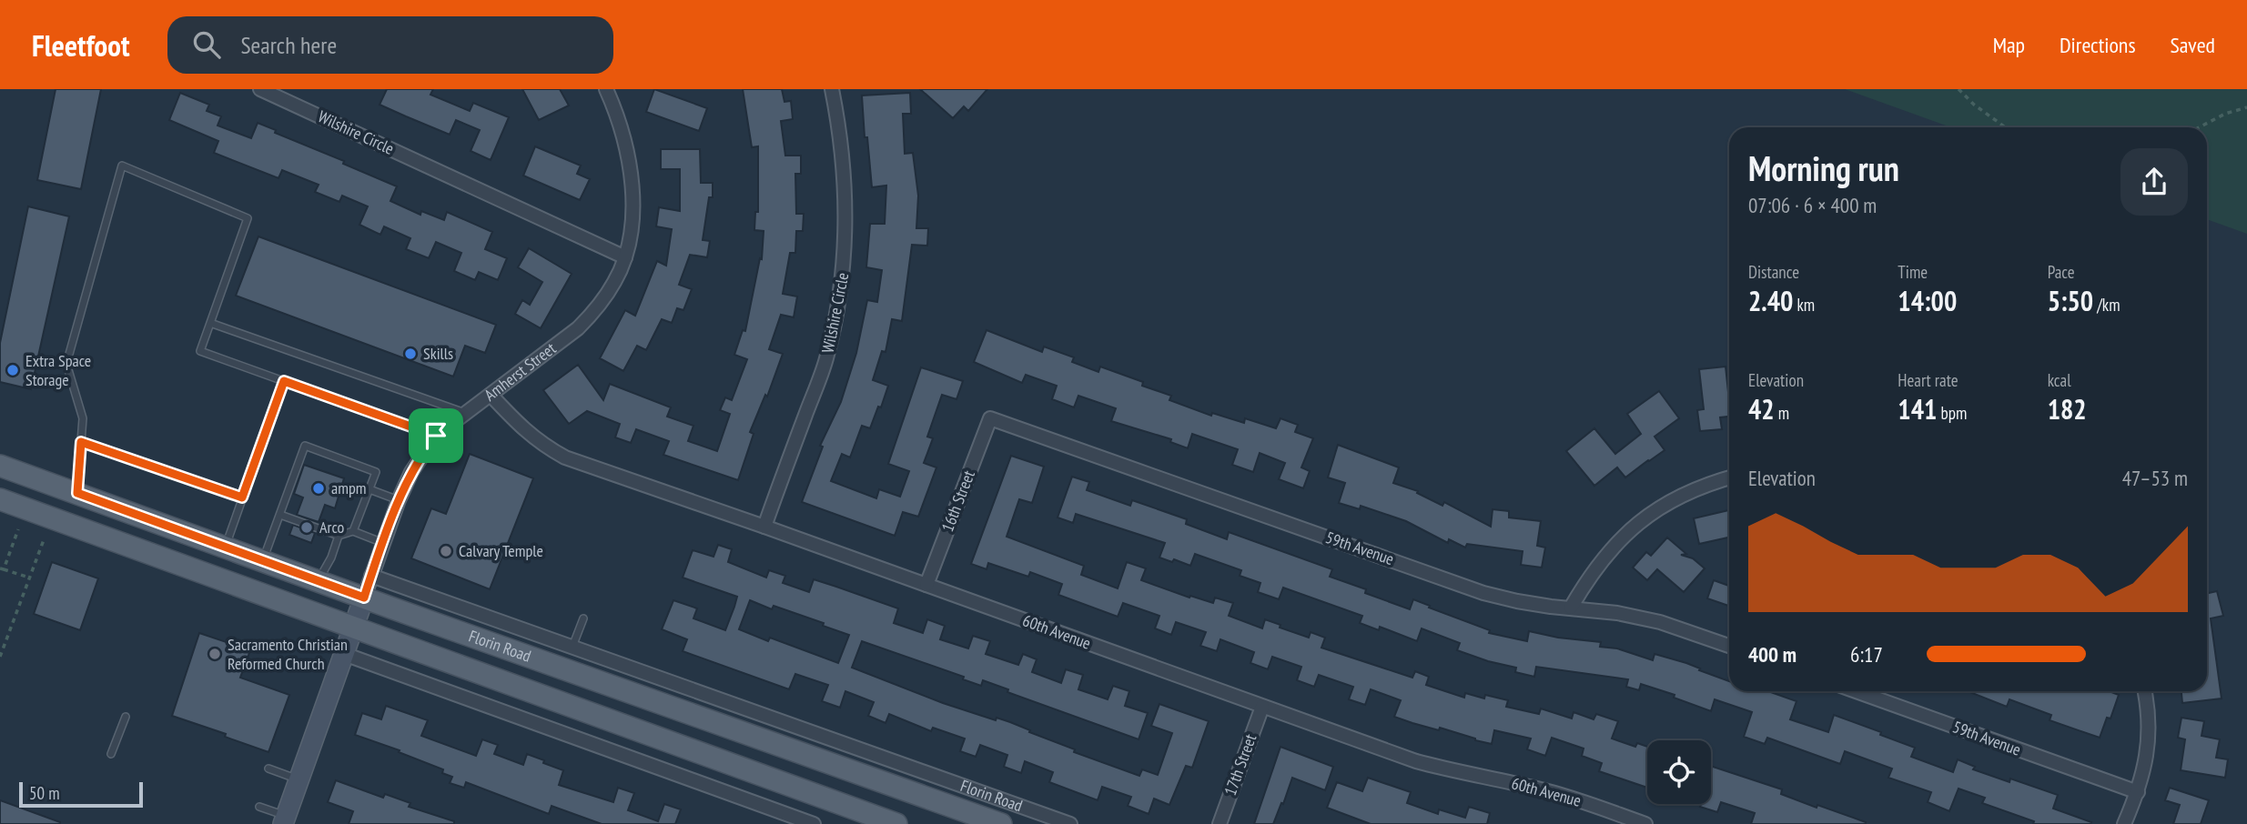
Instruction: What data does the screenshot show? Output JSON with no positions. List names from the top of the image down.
{
  "streets": {
    "main road": ["Florin Road"],
    "street": [
      "Wilshire Circle",
      "Amherst Street",
      "16th Street",
      "59th Avenue",
      "60th Avenue",
      "17th Street"
    ]
  },
  "crossings": [
    ["Wilshire Circle", "Amherst Street"],
    ["Wilshire Circle", "60th Avenue"],
    ["Amherst Street", "60th Avenue"],
    ["Amherst Street", "Florin Road"],
    ["16th Street", "59th Avenue"],
    ["16th Street", "60th Avenue"],
    ["60th Avenue", "17th Street"]
  ],
  "places": [
    "Skills",
    "Extra Space Storage",
    "ampm",
    "Arco",
    "Calvary Temple",
    "Sacramento Christian Reformed Church"
  ],
  "scale_bar": "50 m",
  "page": {
    "header": "Fleetfoot",
    "search": "Search here",
    "nav": ["Map", "Directions", "Saved"],
    "heading": ["Morning run", "07:06 · 6 × 400 m"],
    "stats": [
      ["Distance", "2.40 km"],
      ["Time", "14:00"],
      ["Pace", "5:50 /km"],
      ["Elevation", "42 m"],
      ["Heart rate", "141 bpm"],
      ["kcal", "182"]
    ],
    "chart": ["Elevation", "47–53 m"],
    "list": [
      {
        "name": "400 m",
        "note": "6:17"
      }
    ],
    "scale": "50 m"
  }
}
